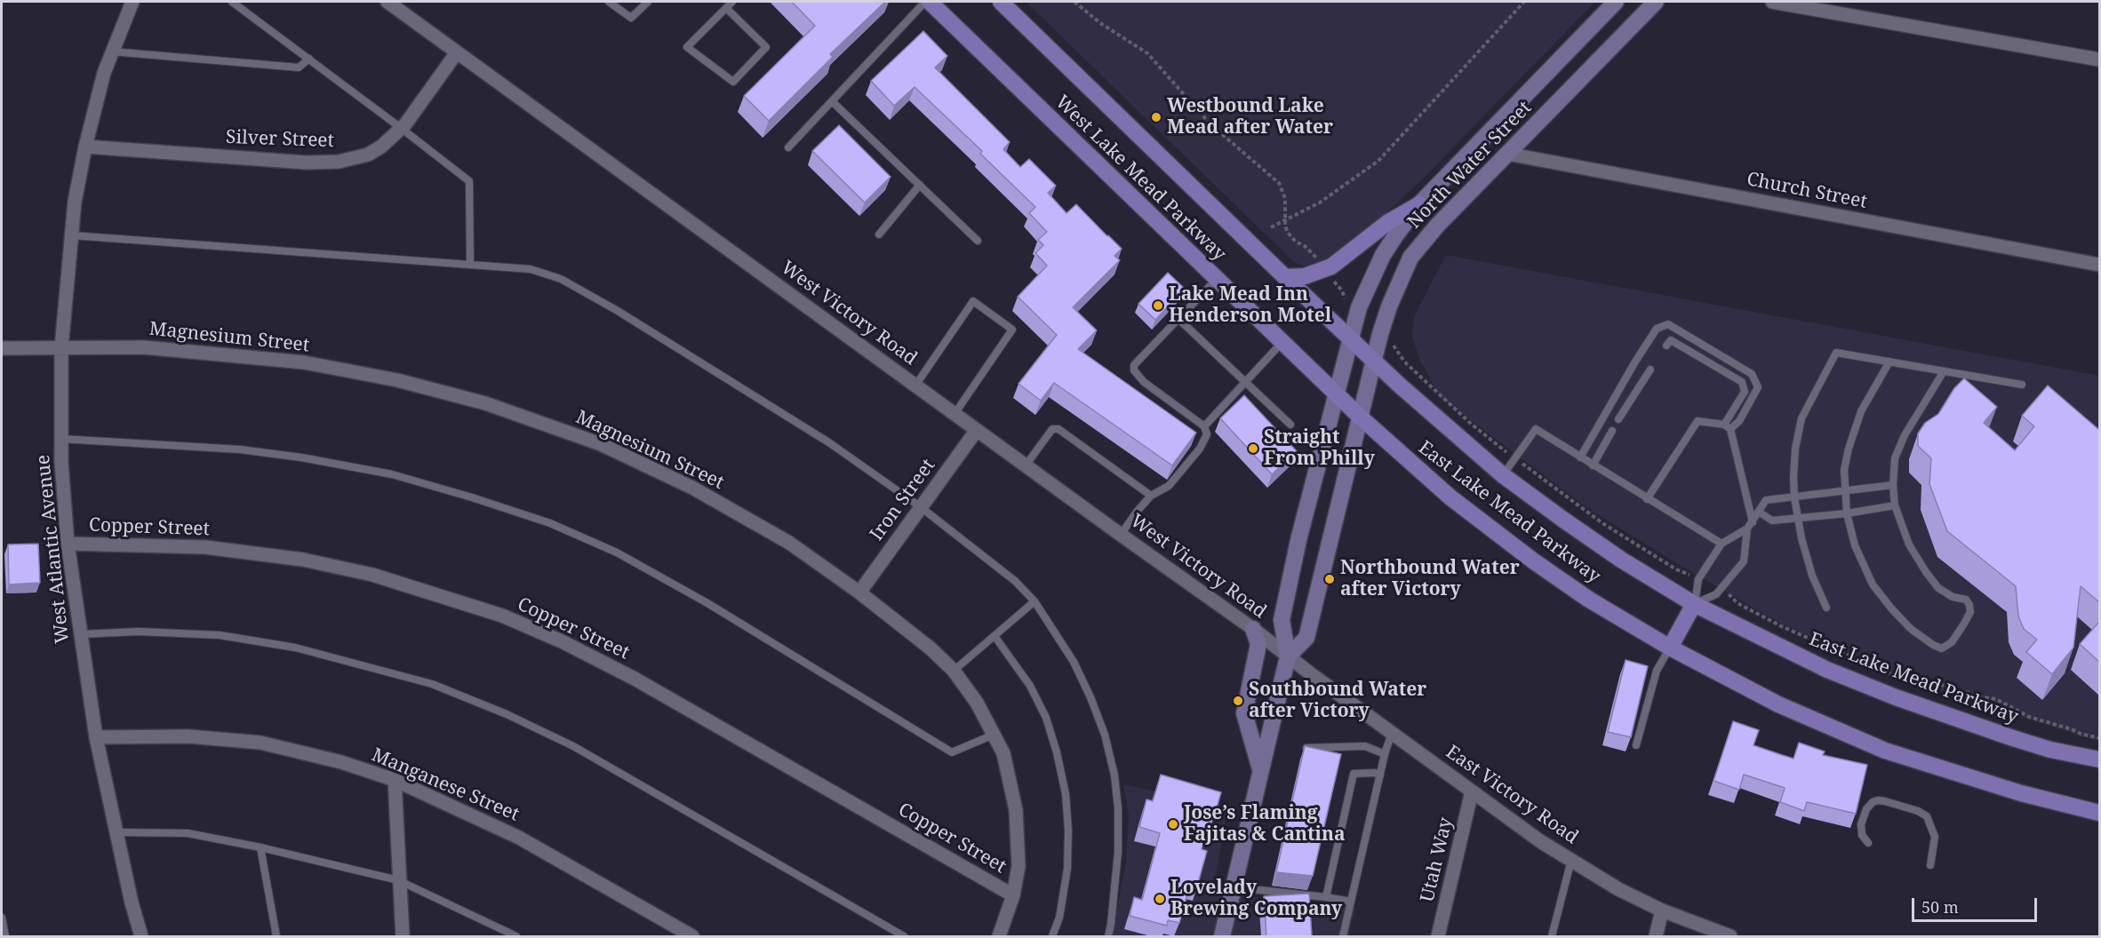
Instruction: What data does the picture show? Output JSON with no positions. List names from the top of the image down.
{
  "streets": {
    "main road": ["North Water Street", "West Lake Mead Parkway", "East Lake Mead Parkway"],
    "street": [
      "Silver Street",
      "Church Street",
      "West Victory Road",
      "Magnesium Street",
      "Iron Street",
      "Copper Street",
      "West Atlantic Avenue",
      "Manganese Street",
      "East Victory Road",
      "Utah Way"
    ]
  },
  "crossings": [
    ["Silver Street", "West Victory Road"],
    ["Silver Street", "West Atlantic Avenue"],
    ["North Water Street", "West Lake Mead Parkway"],
    ["North Water Street", "Church Street"],
    ["North Water Street", "West Victory Road"],
    ["North Water Street", "East Lake Mead Parkway"],
    ["North Water Street", "East Victory Road"],
    ["West Lake Mead Parkway", "East Lake Mead Parkway"],
    ["West Victory Road", "Iron Street"],
    ["West Victory Road", "East Victory Road"],
    ["Magnesium Street", "Iron Street"],
    ["Magnesium Street", "Copper Street"],
    ["Magnesium Street", "West Atlantic Avenue"],
    ["Copper Street", "West Atlantic Avenue"],
    ["West Atlantic Avenue", "Manganese Street"],
    ["East Victory Road", "Utah Way"]
  ],
  "places": [
    "Westbound Lake Mead after Water",
    "Lake Mead Inn Henderson Motel",
    "Straight From Philly",
    "Northbound Water after Victory",
    "Southbound Water after Victory",
    "Jose’s Flaming Fajitas & Cantina",
    "Lovelady Brewing Company"
  ],
  "scale_bar": "50 m"
}
